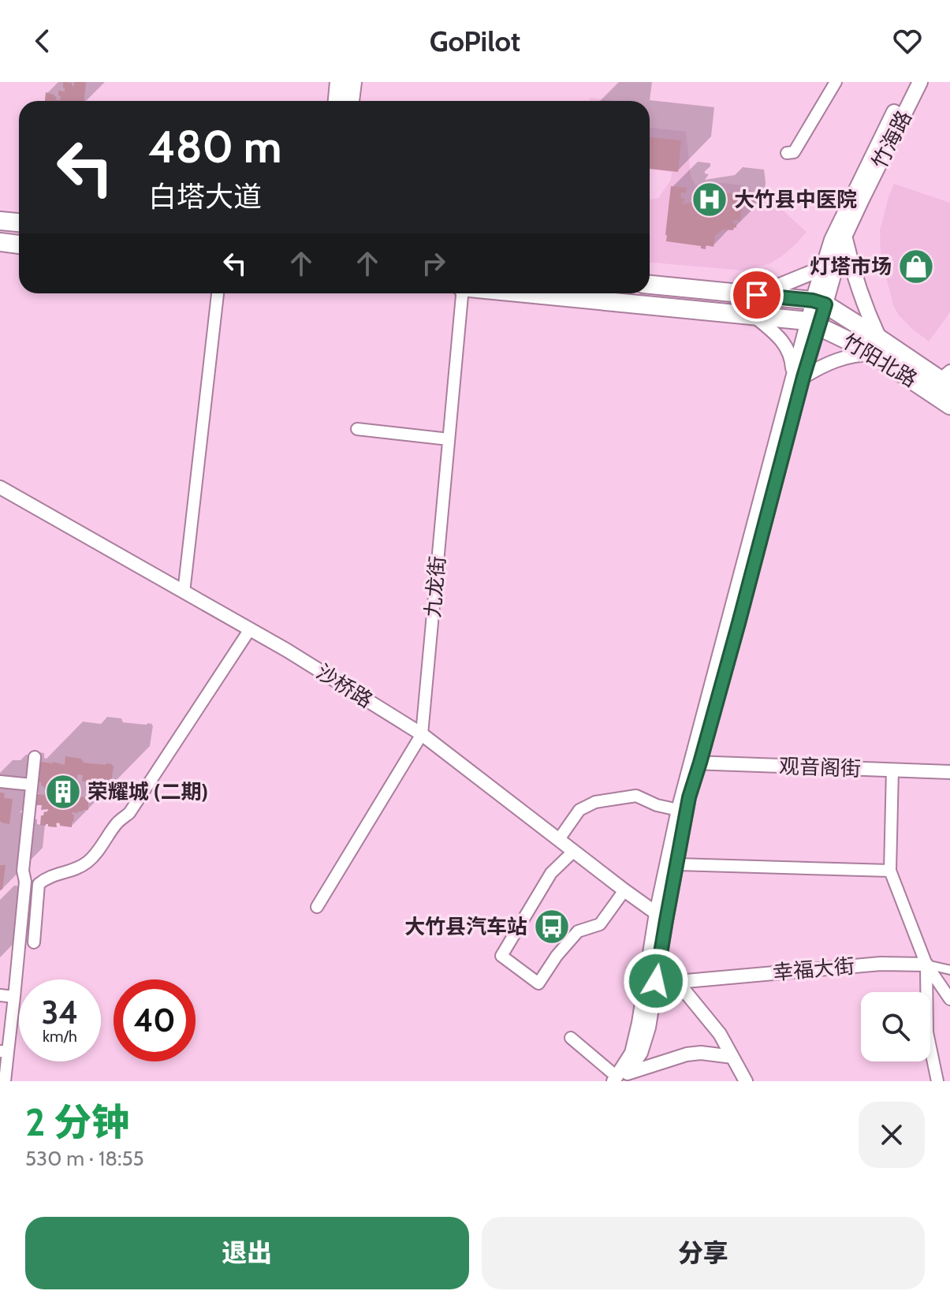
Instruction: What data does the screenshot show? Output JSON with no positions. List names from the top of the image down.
{
  "streets": {
    "highway": ["竹阳北路"],
    "main road": ["竹海路"],
    "street": [
      "九龙街",
      "沙桥路",
      "观音阁街",
      "幸福大街"
    ]
  },
  "crossings": [
    ["竹海路", "竹阳北路"],
    ["九龙街", "沙桥路"]
  ],
  "places": {
    "hospital": ["大竹县中医院"],
    "shop": ["灯塔市场"],
    "building": ["荣耀城 (二期)"],
    "bus stop": ["大竹县汽车站"]
  },
  "page": {
    "header": "GoPilot",
    "turn": ["480 m", "白塔大道"],
    "speed": "34 km/h",
    "limit": "40",
    "heading": ["2 分钟", "530 m · 18:55"],
    "buttons": ["退出", "分享"]
  }
}
